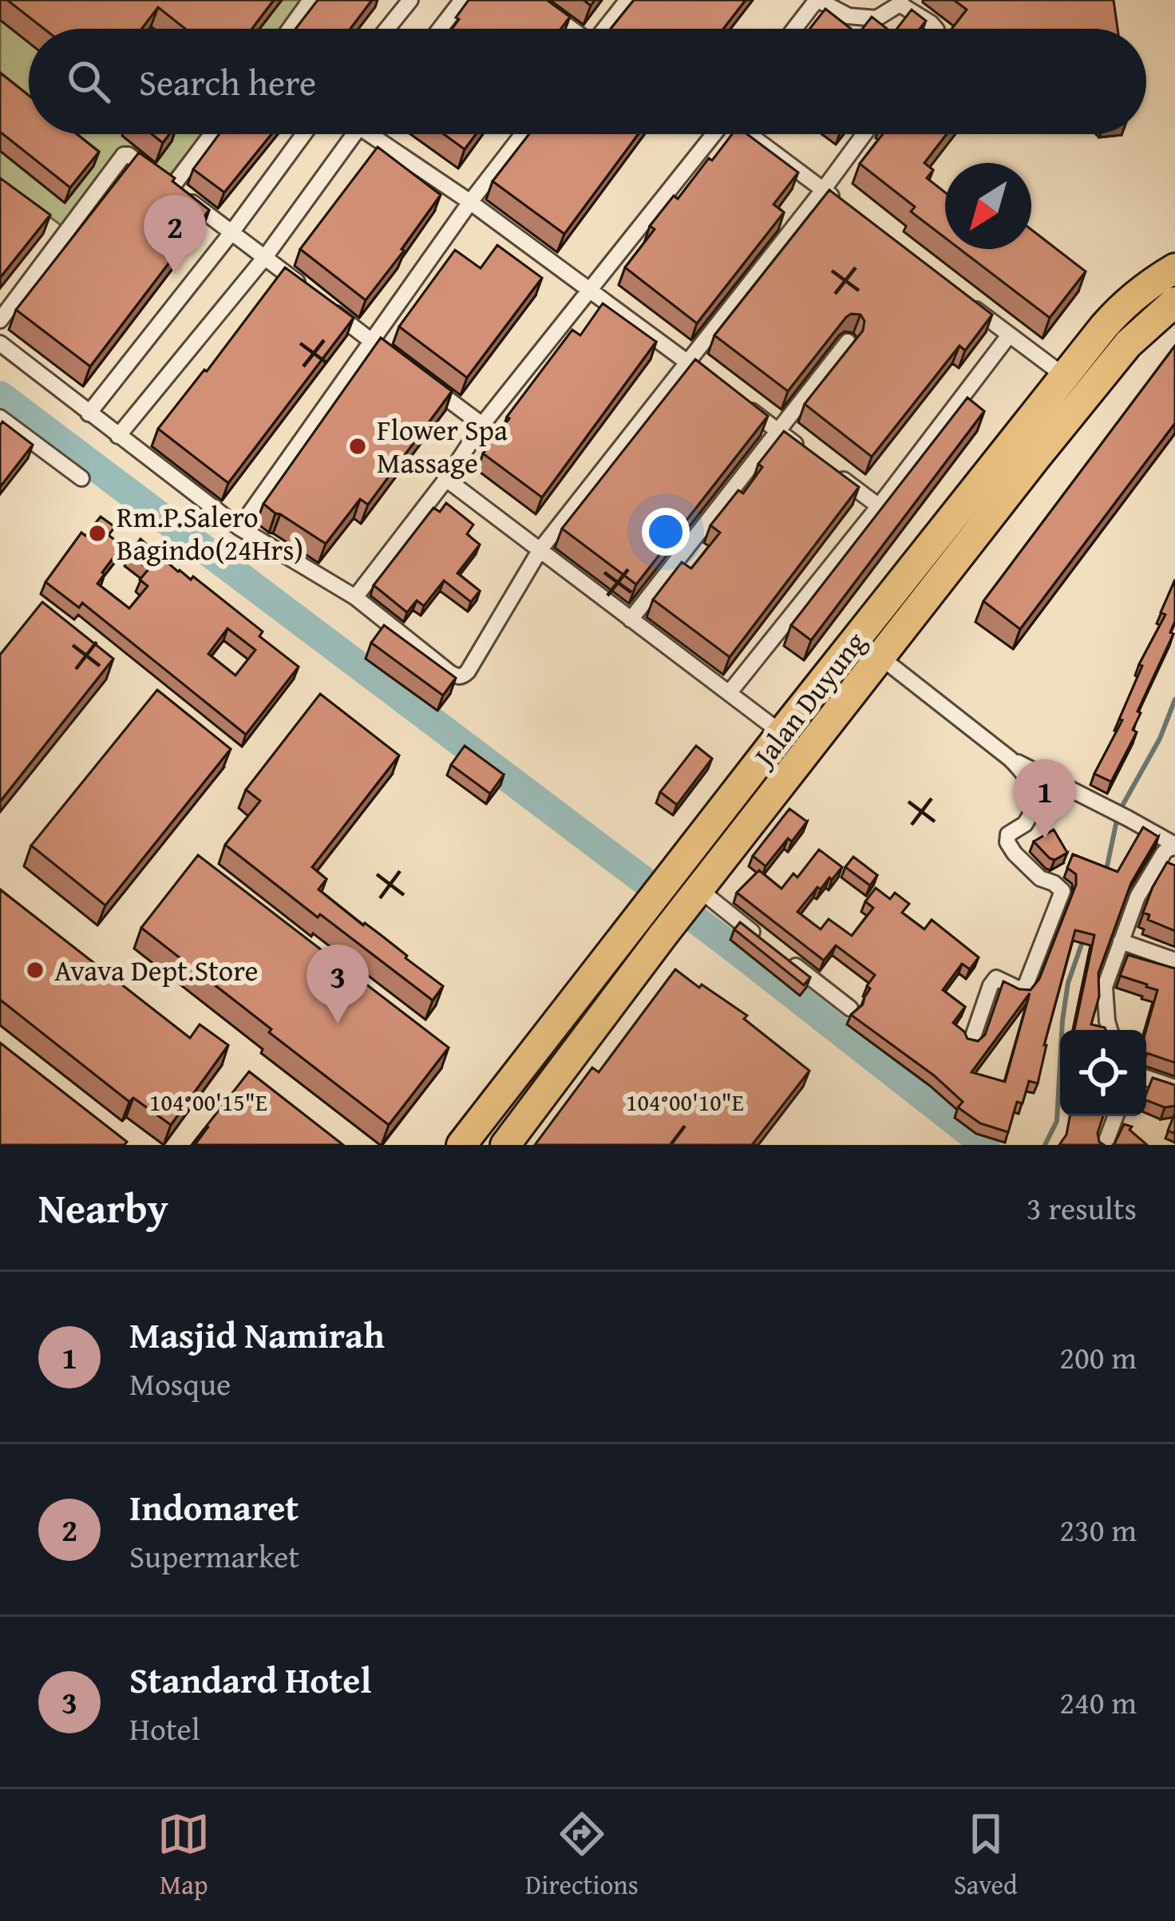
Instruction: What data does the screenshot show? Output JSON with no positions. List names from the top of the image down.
{
  "streets": {
    "highway": ["Jalan Duyung"]
  },
  "places": ["Flower Spa Massage", "Rm.P.Salero Bagindo(24Hrs)", "Avava Dept.Store"],
  "north": "bottom left",
  "page": {
    "search": "Search here",
    "pins": ["2", "1", "3"],
    "heading": ["Nearby", "3 results"],
    "list": [
      {
        "mark": "1",
        "name": "Masjid Namirah",
        "note": "Mosque",
        "value": "200 m"
      },
      {
        "mark": "2",
        "name": "Indomaret",
        "note": "Supermarket",
        "value": "230 m"
      },
      {
        "mark": "3",
        "name": "Standard Hotel",
        "note": "Hotel",
        "value": "240 m"
      }
    ],
    "nav": ["Map", "Directions", "Saved"]
  },
  "coordinates": ["104°00'15\"E", "104°00'10\"E"]
}
